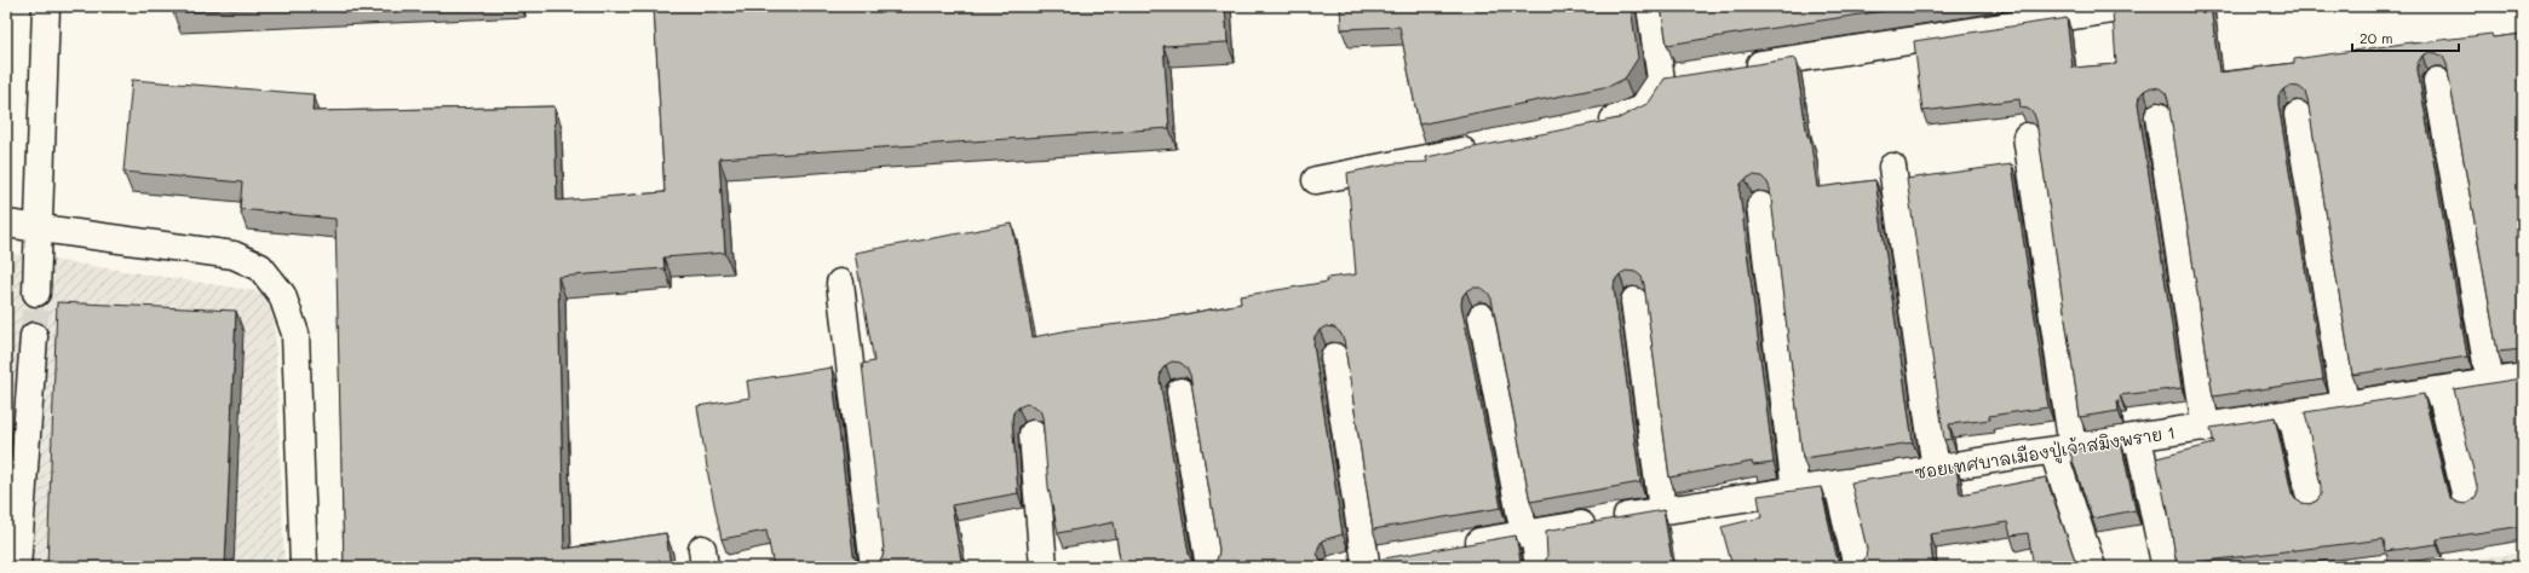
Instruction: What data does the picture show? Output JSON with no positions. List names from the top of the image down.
{
  "streets": {
    "street": ["ซอยเทศบาลเมืองปู่เจ้าสมิงพราย 1"]
  },
  "scale_bar": "20 m"
}
